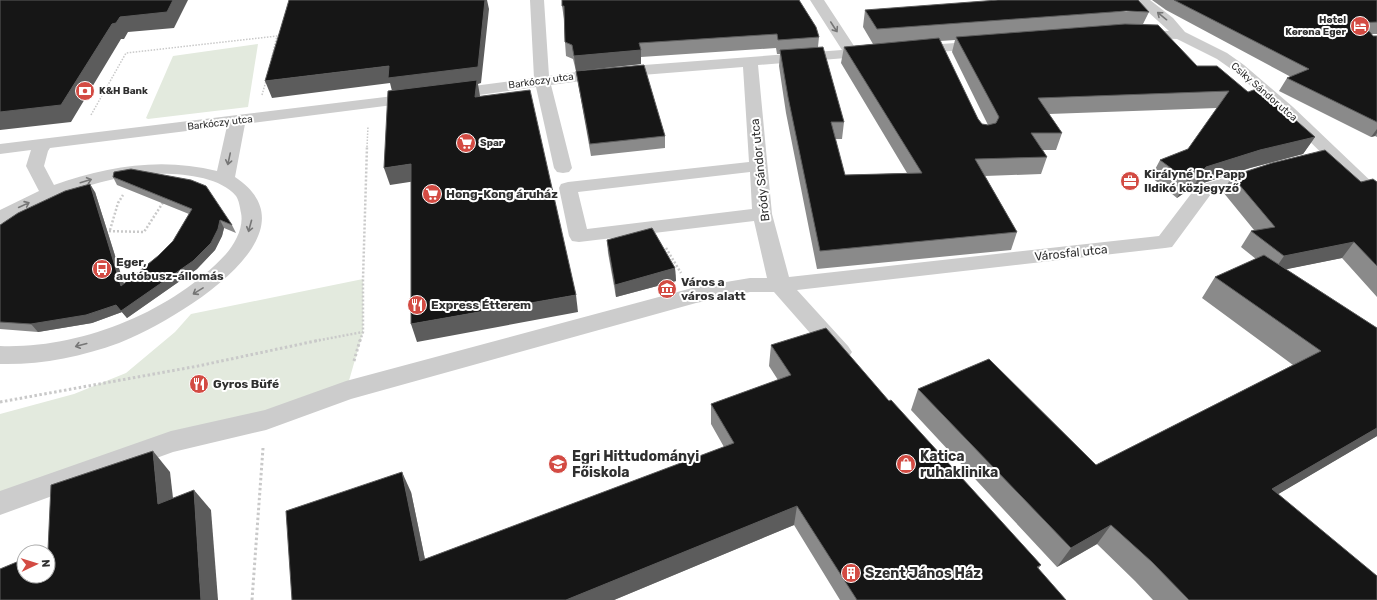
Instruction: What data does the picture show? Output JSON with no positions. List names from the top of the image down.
{
  "streets": {
    "street": [
      "Barkóczy utca",
      "Csiky Sándor utca",
      "Bródy Sándor utca",
      "Városfal utca"
    ]
  },
  "crossings": [
    ["Barkóczy utca", "Bródy Sándor utca"],
    ["Bródy Sándor utca", "Városfal utca"]
  ],
  "places": {
    "hotel": ["Hotel Korona Eger"],
    "bank": ["K&H Bank"],
    "supermarket": ["Spar", "Hong-Kong áruház"],
    "office": ["Királyné Dr. Papp Ildikó közjegyző"],
    "bus stop": ["Eger, autóbusz-állomás"],
    "museum": ["Város a város alatt"],
    "restaurant": ["Express Étterem", "Gyros Büfé"],
    "school or university": ["Egri Hittudományi Főiskola"],
    "shop": ["Katica ruhaklinika"],
    "building": ["Szent János Ház"]
  },
  "north": "right"
}
